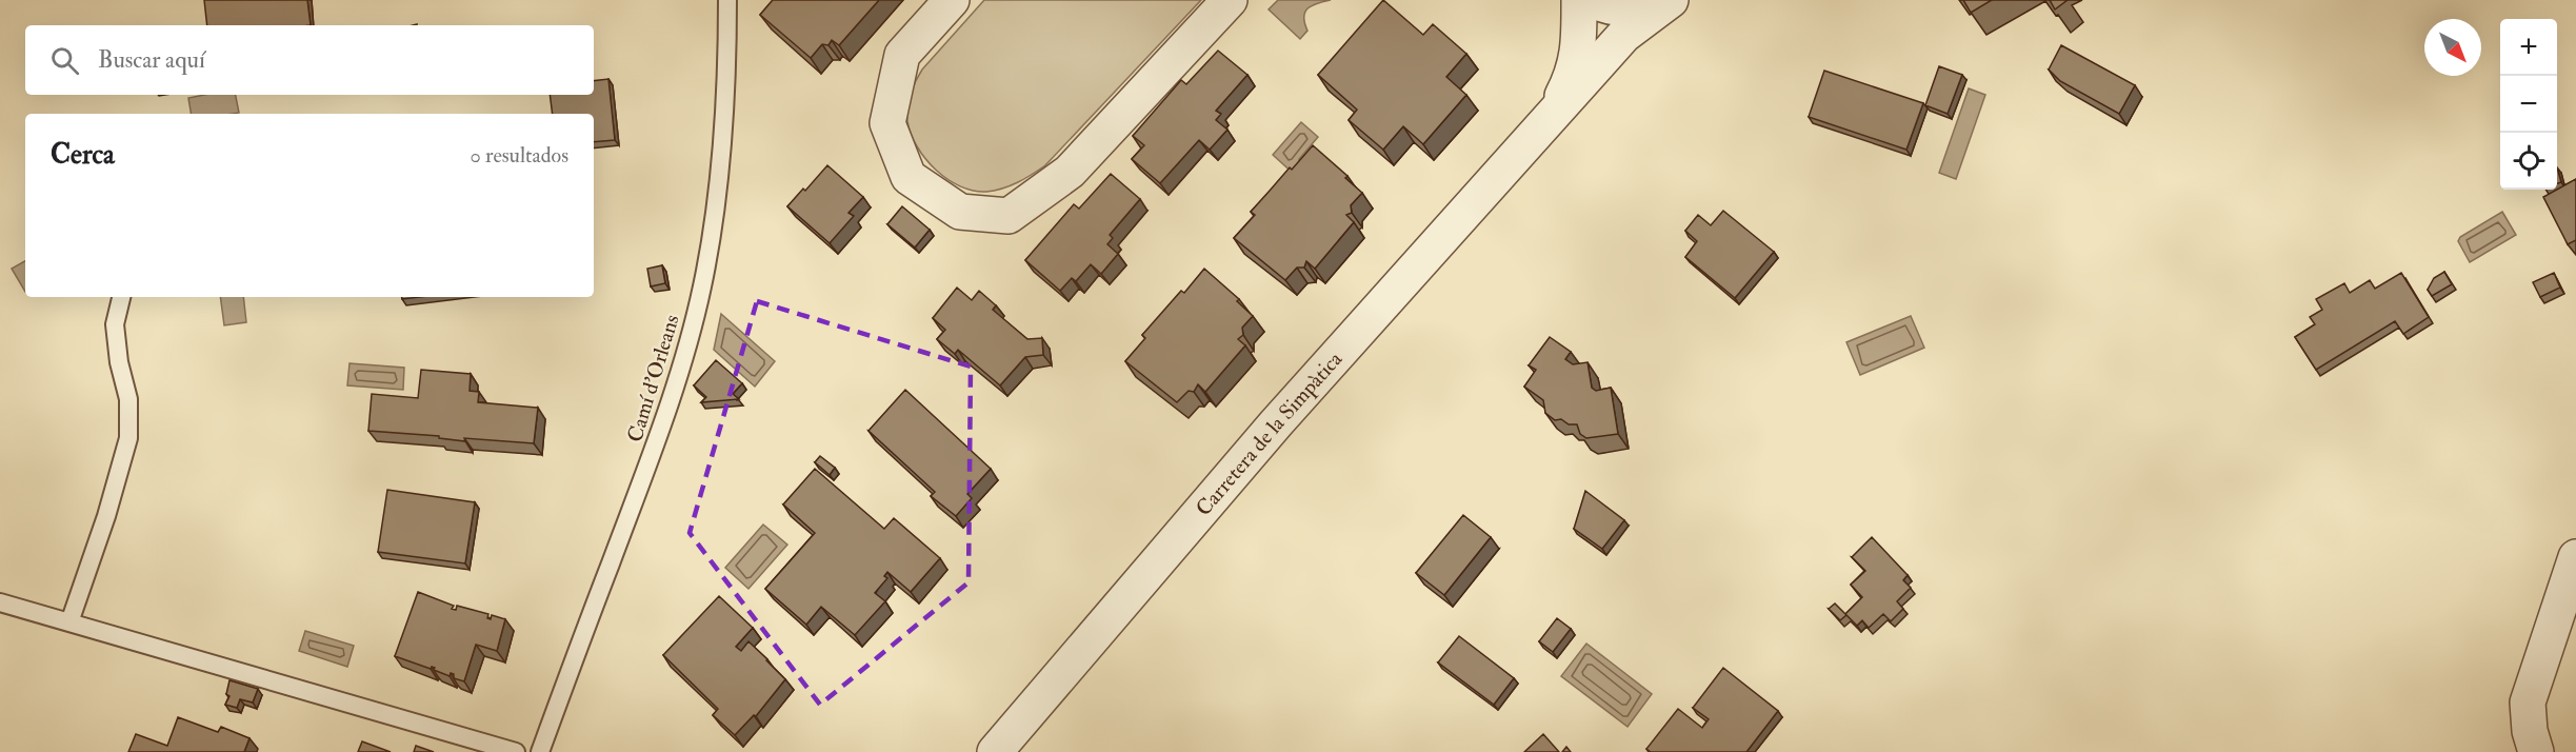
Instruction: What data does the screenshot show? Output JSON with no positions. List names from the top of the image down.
{
  "streets": {
    "street": ["Carretera de la Simpàtica"],
    "lane": ["Camí d'Orleans"]
  },
  "north": "bottom right",
  "page": {
    "map_buttons": ["+", "−"],
    "search": "Buscar aquí",
    "heading": ["Cerca", "0 resultados"]
  }
}
